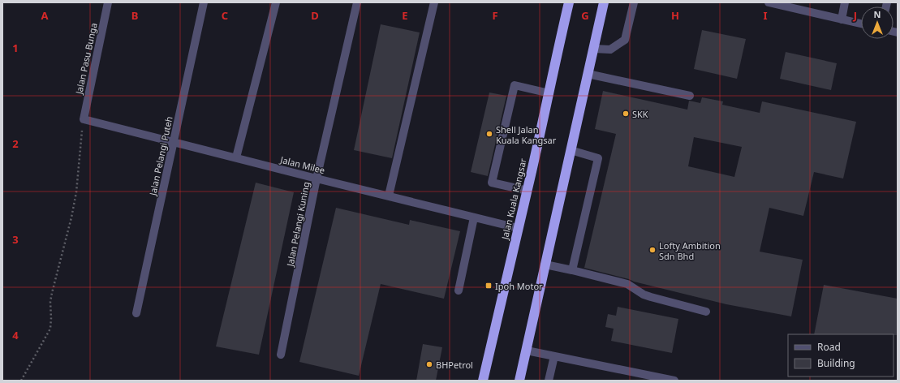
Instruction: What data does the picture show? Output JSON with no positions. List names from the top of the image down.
{
  "streets": {
    "highway": ["Jalan Kuala Kangsar"],
    "street": [
      "Jalan Pasu Bunga",
      "Jalan Pelangi Puteh",
      "Jalan Milee",
      "Jalan Pelangi Kuning"
    ]
  },
  "crossings": [
    ["Jalan Pasu Bunga", "Jalan Milee"],
    ["Jalan Pelangi Puteh", "Jalan Milee"],
    ["Jalan Milee", "Jalan Kuala Kangsar"],
    ["Jalan Milee", "Jalan Pelangi Kuning"]
  ],
  "places": {
    "other": [
      "SKK",
      "Shell Jalan Kuala Kangsar",
      "Lofty Ambition Sdn Bhd",
      "BHPetrol"
    ],
    "transit": ["Ipoh Motor"]
  },
  "legend": ["Road", "Building"],
  "north": "top",
  "grid": {
    "columns": [
      "A",
      "B",
      "C",
      "D",
      "E",
      "F",
      "G",
      "H",
      "I",
      "J"
    ],
    "rows": [
      "1",
      "2",
      "3",
      "4"
    ]
  }
}
